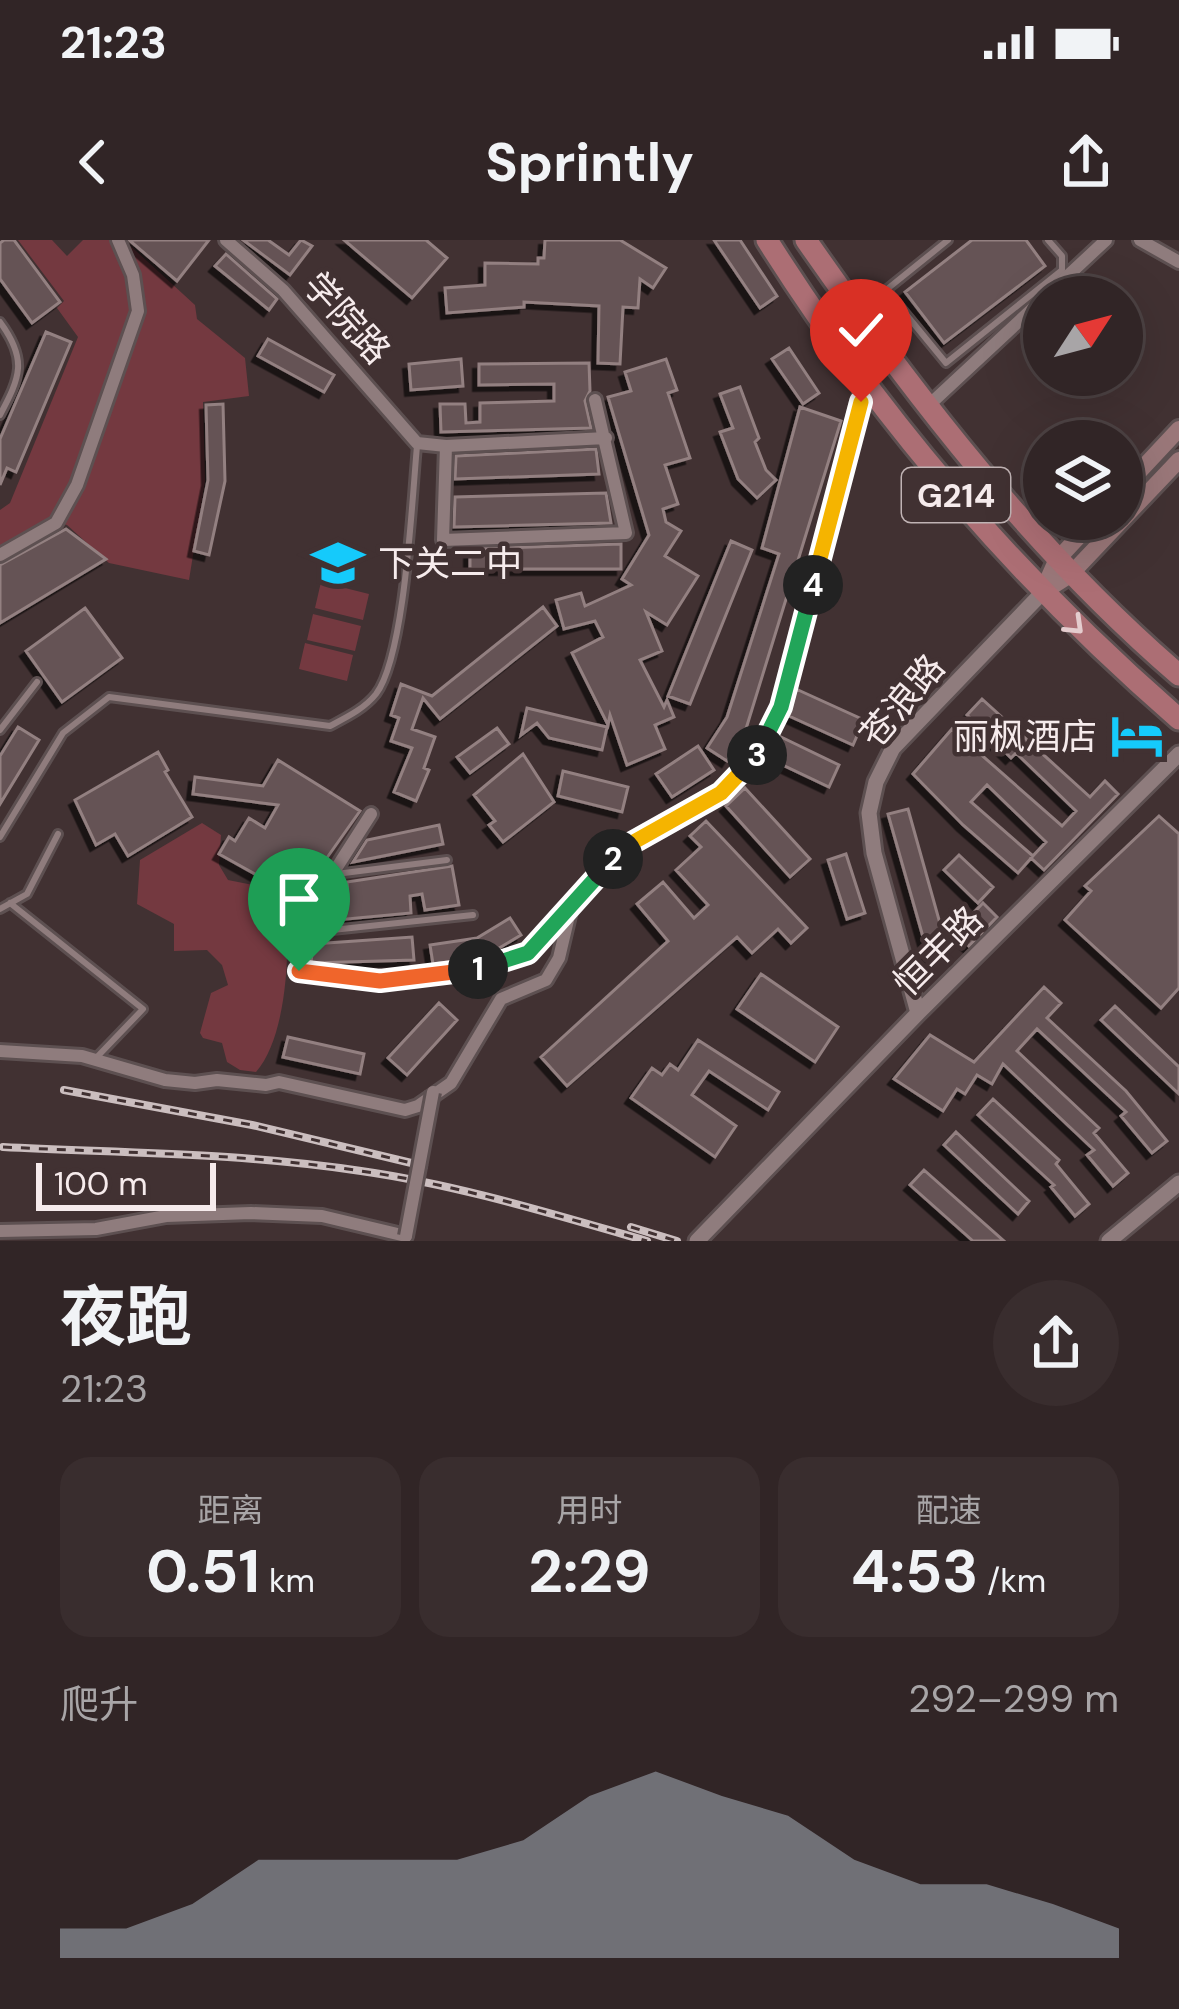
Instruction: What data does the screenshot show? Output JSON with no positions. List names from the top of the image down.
{
  "streets": {
    "highway": ["G214"],
    "street": ["学院路", "苍浪路", "恒丰路"]
  },
  "crossings": [
    ["G214", "苍浪路"],
    ["苍浪路", "恒丰路"]
  ],
  "places": {
    "school or university": ["下关二中"],
    "hotel": ["丽枫酒店"]
  },
  "scale_bar": "100 m",
  "north": "top right",
  "page": {
    "status": "21:23",
    "header": "Sprintly",
    "pins": [
      "4",
      "3",
      "2",
      "1"
    ],
    "scale": "100 m",
    "heading": ["夜跑", "21:23"],
    "stats": [
      ["距离", "0.51 km"],
      ["用时", "2:29"],
      ["配速", "4:53 /km"]
    ],
    "chart": ["爬升", "292–299 m"]
  }
}
